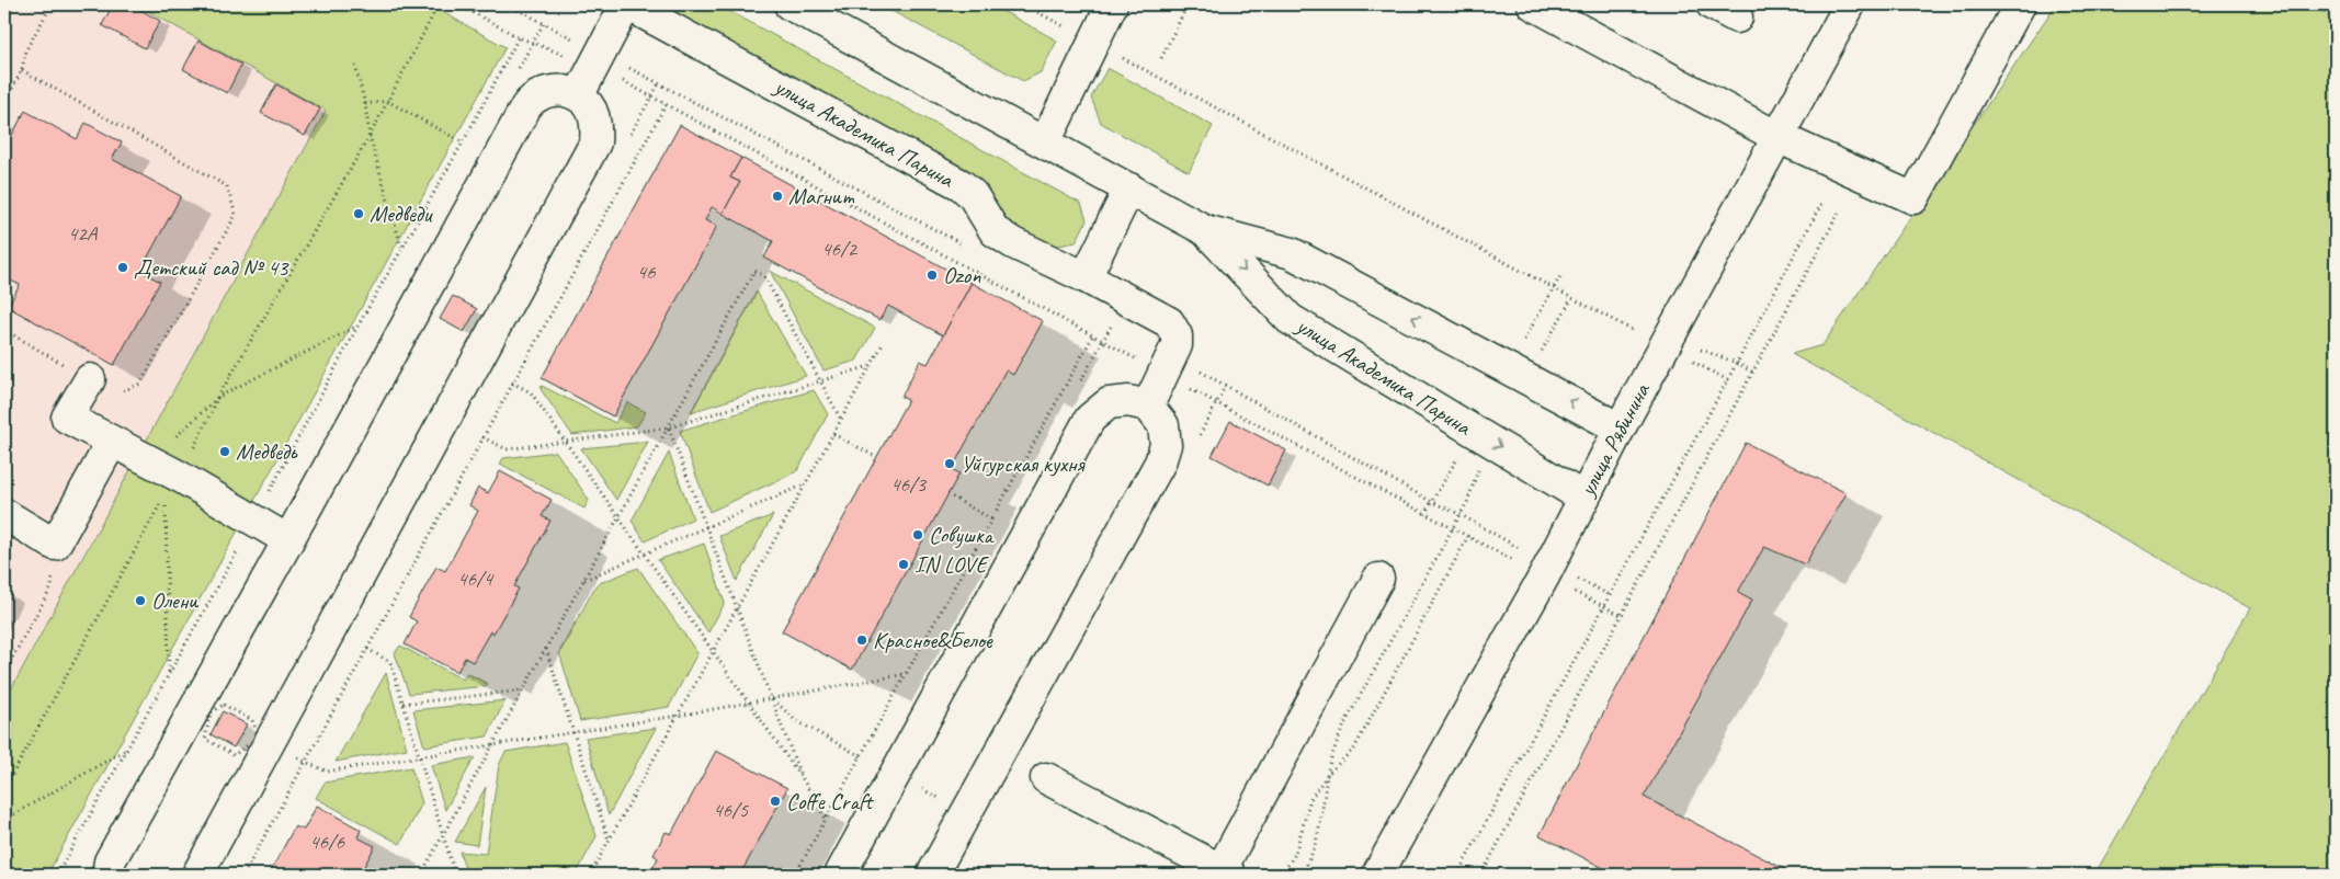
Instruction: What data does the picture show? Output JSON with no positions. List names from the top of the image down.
{
  "streets": {
    "street": ["улица Академика Парина", "улица Рябинина"]
  },
  "crossings": [
    ["улица Академика Парина", "улица Рябинина"]
  ],
  "places": [
    "Магнит",
    "Медведи",
    "Детский сад № 43",
    "Ozon",
    "Медведь",
    "Уйгурская кухня",
    "Совушка",
    "IN LOVE",
    "Олени",
    "Красное&Белое",
    "Coffe Craft"
  ],
  "house_numbers": [
    "42А",
    "46/2",
    "46",
    "46/3",
    "46/4",
    "46/5",
    "46/6"
  ]
}
